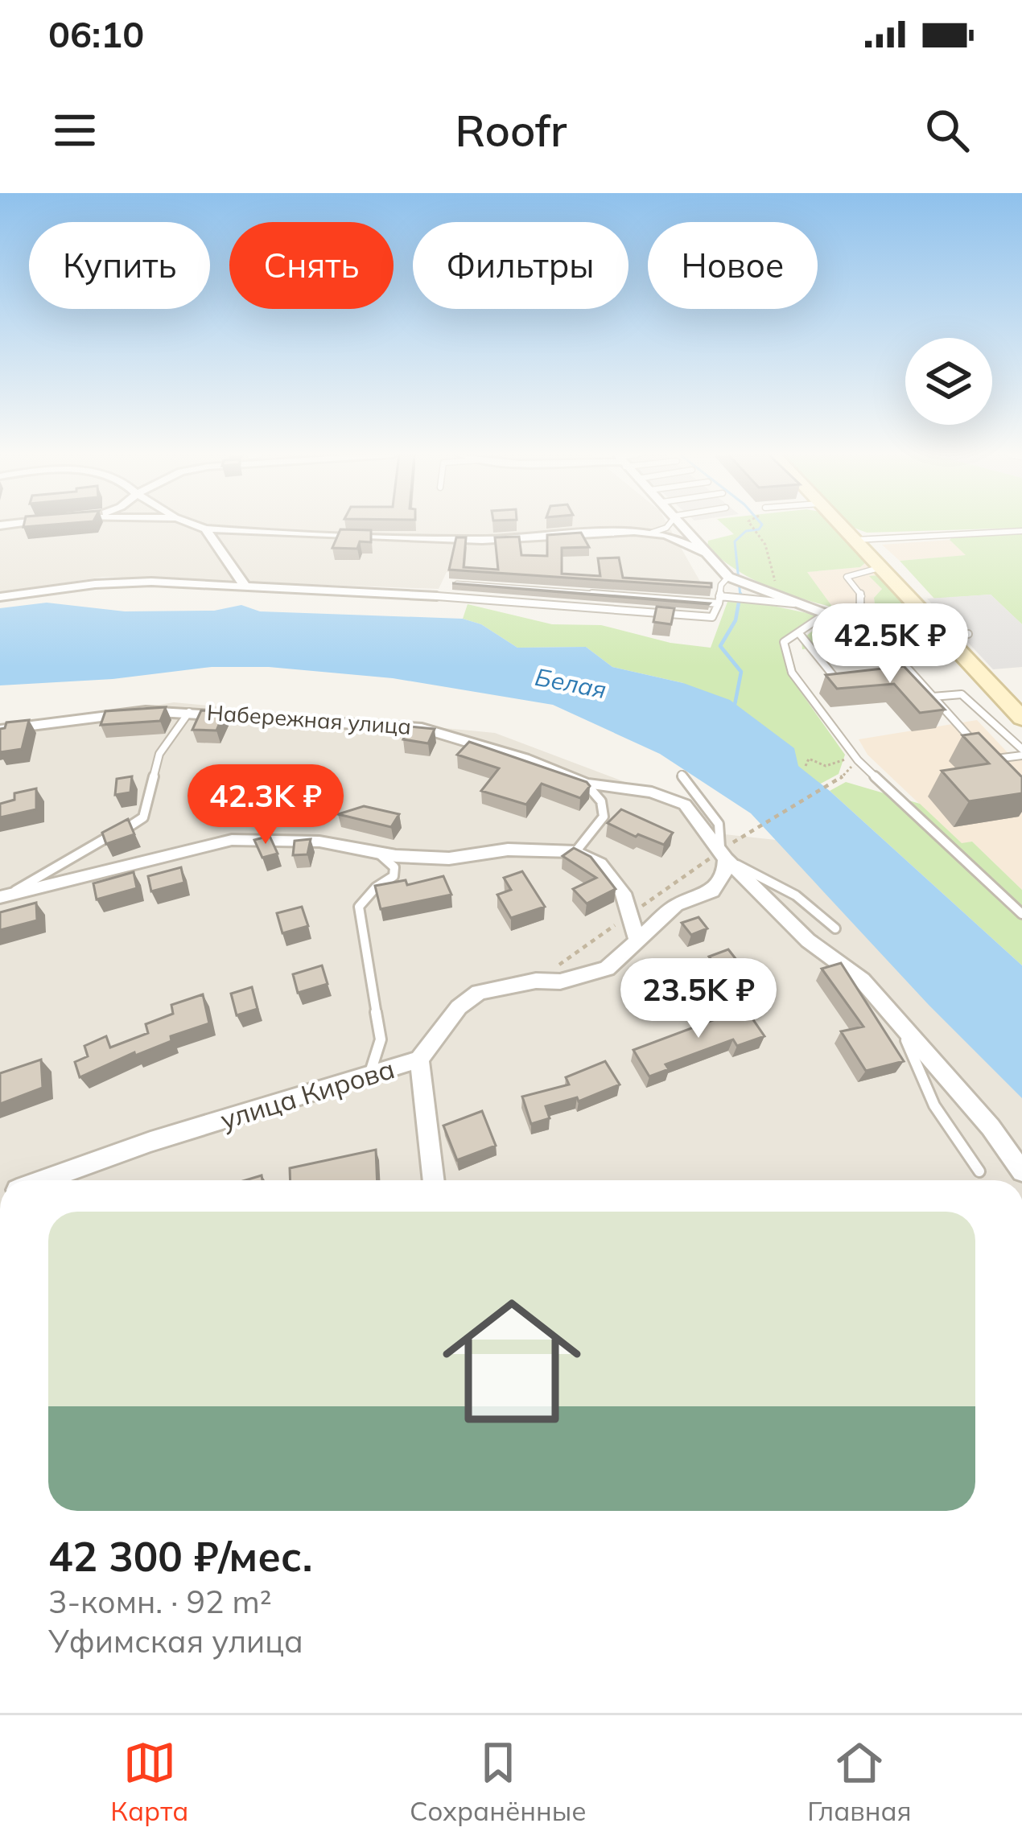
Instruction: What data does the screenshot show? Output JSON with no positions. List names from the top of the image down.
{
  "streets": {
    "street": ["Набережная улица", "улица Кирова"]
  },
  "crossings": [
    ["Набережная улица", "улица Кирова"]
  ],
  "water": ["Белая"],
  "page": {
    "status": "06:10",
    "header": "Roofr",
    "chip": [
      "Купить",
      "Снять",
      "Фильтры",
      "Новое"
    ],
    "price": ["42.5K ₽", "42.3K ₽", "23.5K ₽"],
    "list": [
      {
        "name": "42 300 ₽/мес.",
        "note": "3-комн. · 92 m² · Уфимская улица"
      }
    ],
    "tabs": ["Карта", "Сохранённые", "Главная"]
  }
}
